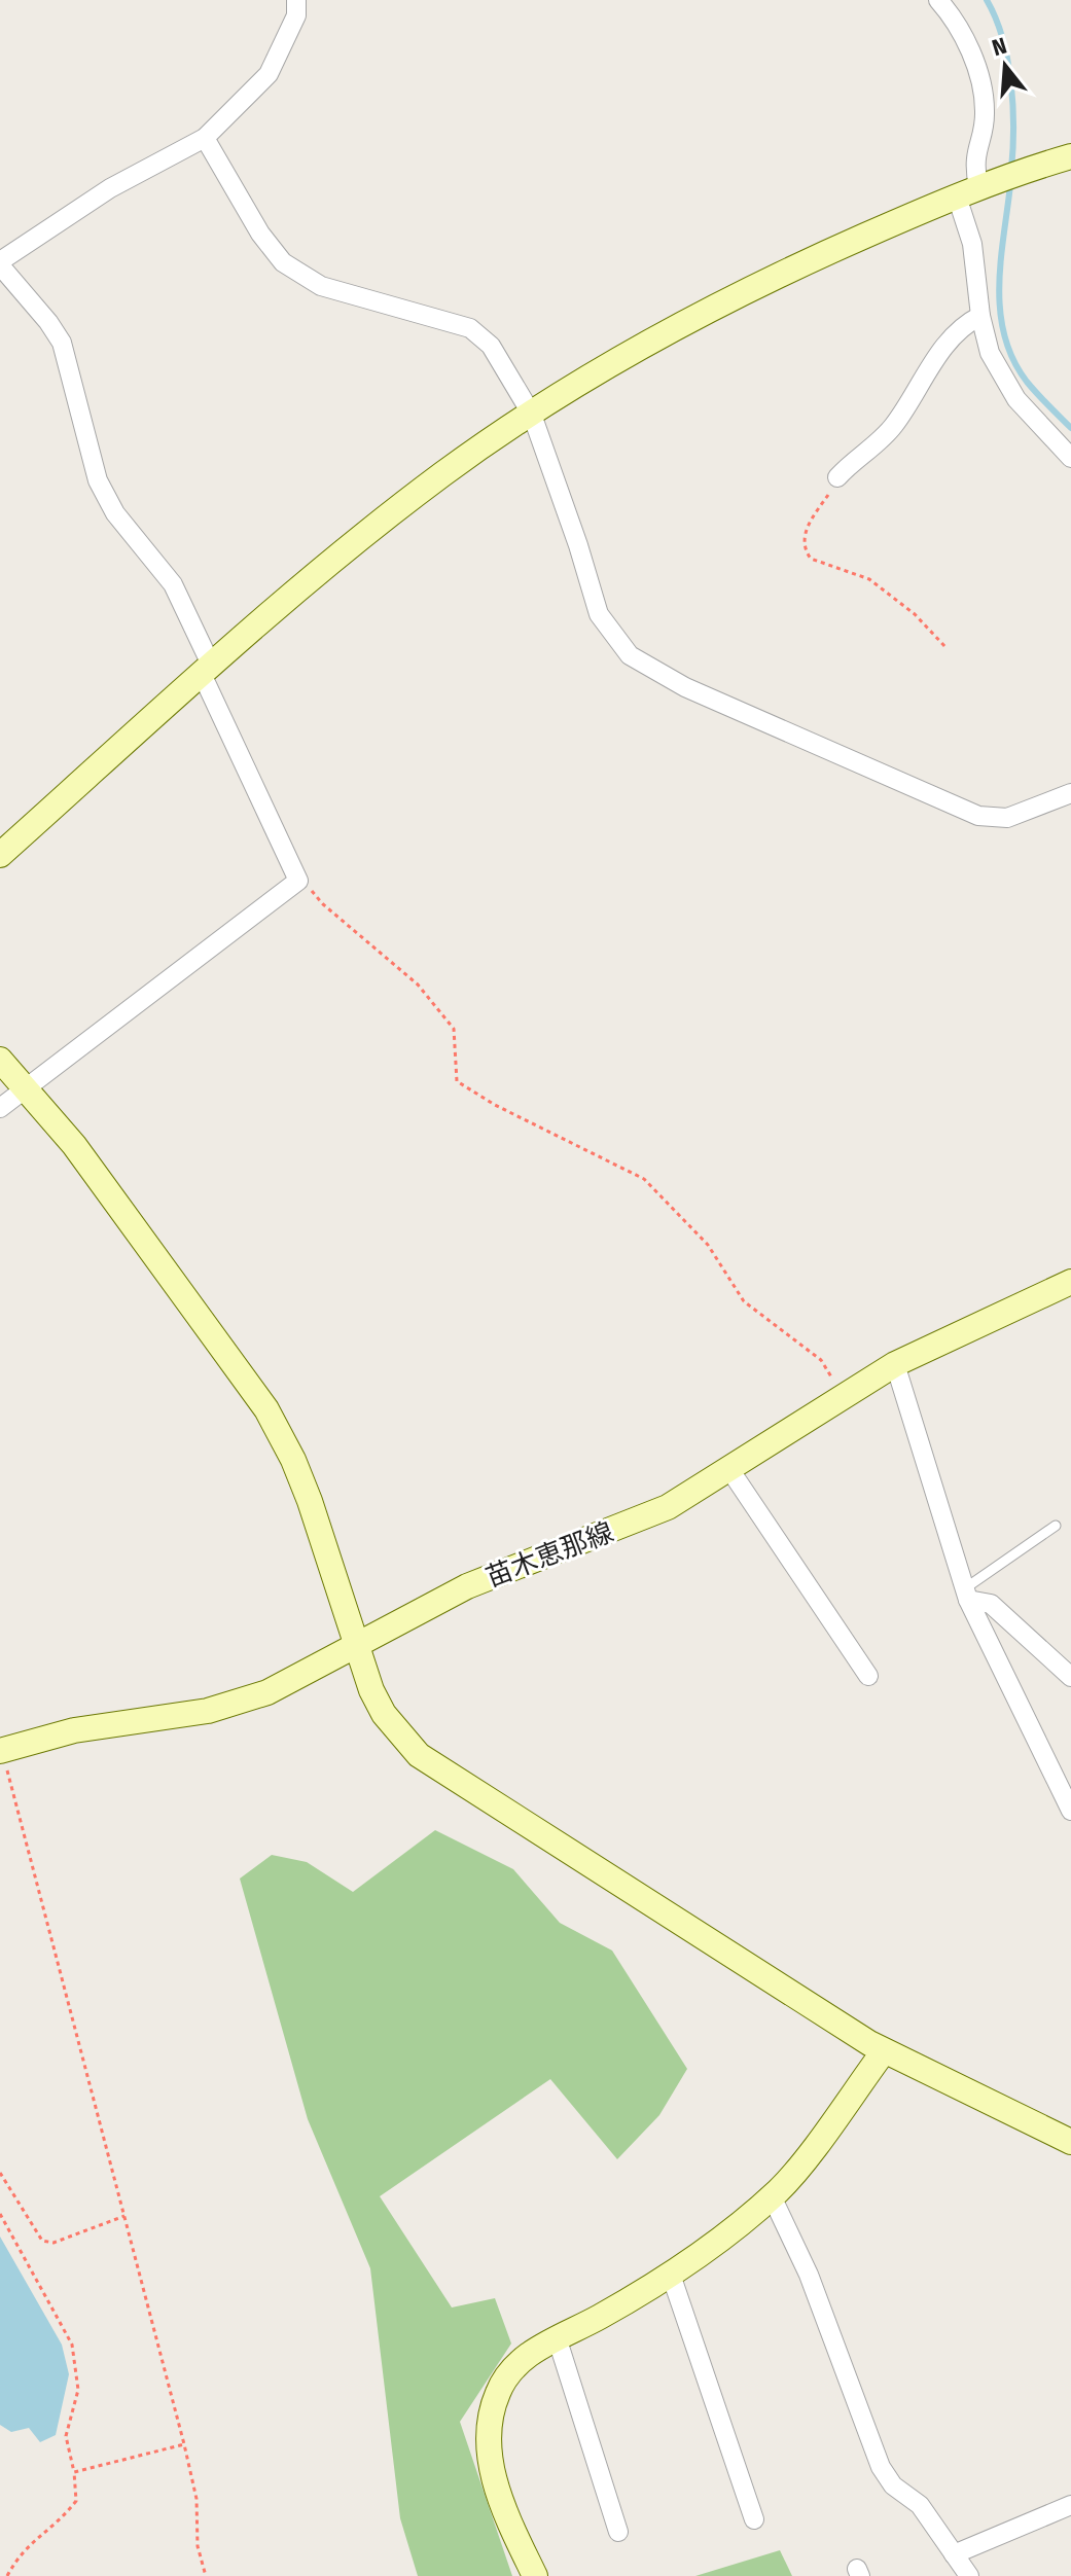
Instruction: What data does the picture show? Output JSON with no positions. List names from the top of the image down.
{
  "streets": {
    "street": ["苗木恵那線"]
  },
  "north": "top"
}
